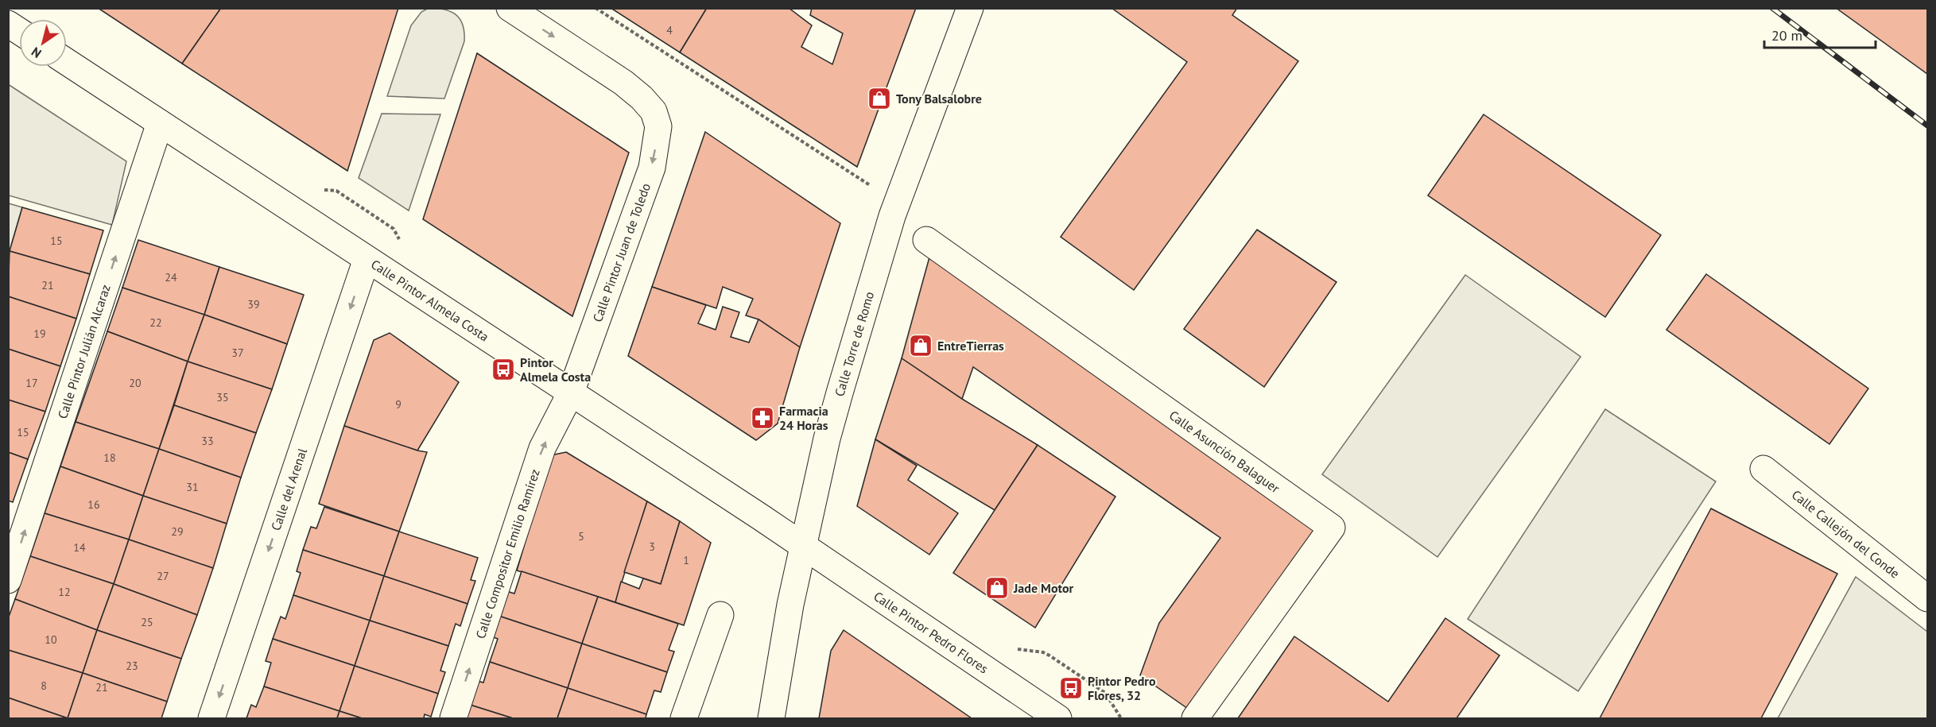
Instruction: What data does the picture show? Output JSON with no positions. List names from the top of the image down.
{
  "streets": {
    "street": [
      "Calle Pintor Juan de Toledo",
      "Calle Pintor Almela Costa",
      "Calle Torre de Romo",
      "Calle Pintor Julián Alcaraz",
      "Calle Asunción Balaguer",
      "Calle del Arenal",
      "Calle Callejón del Conde",
      "Calle Compositor Emilio Ramírez",
      "Calle Pintor Pedro Flores"
    ]
  },
  "crossings": [
    ["Calle Pintor Juan de Toledo", "Calle Pintor Almela Costa"],
    ["Calle Pintor Juan de Toledo", "Calle Compositor Emilio Ramírez"],
    ["Calle Pintor Almela Costa", "Calle Torre de Romo"],
    ["Calle Pintor Almela Costa", "Calle Pintor Julián Alcaraz"],
    ["Calle Pintor Almela Costa", "Calle del Arenal"],
    ["Calle Pintor Almela Costa", "Calle Compositor Emilio Ramírez"],
    ["Calle Pintor Almela Costa", "Calle Pintor Pedro Flores"],
    ["Calle Torre de Romo", "Calle Pintor Pedro Flores"]
  ],
  "one_way": ["Calle Pintor Juan de Toledo", "Calle Pintor Julián Alcaraz", "Calle del Arenal"],
  "places": {
    "shop": ["Tony Balsalobre", "EntreTierras", "Jade Motor"],
    "bus stop": ["Pintor Almela Costa", "Pintor Pedro Flores, 32"],
    "pharmacy": ["Farmacia 24 Horas"]
  },
  "house_numbers": [
    "4",
    "15",
    "24",
    "21",
    "39",
    "22",
    "19",
    "37",
    "17",
    "20",
    "35",
    "9",
    "15",
    "33",
    "18",
    "31",
    "16",
    "29",
    "5",
    "3",
    "14",
    "1",
    "27",
    "12",
    "25",
    "10",
    "23",
    "8",
    "21"
  ],
  "scale_bar": "20 m",
  "north": "bottom left"
}
